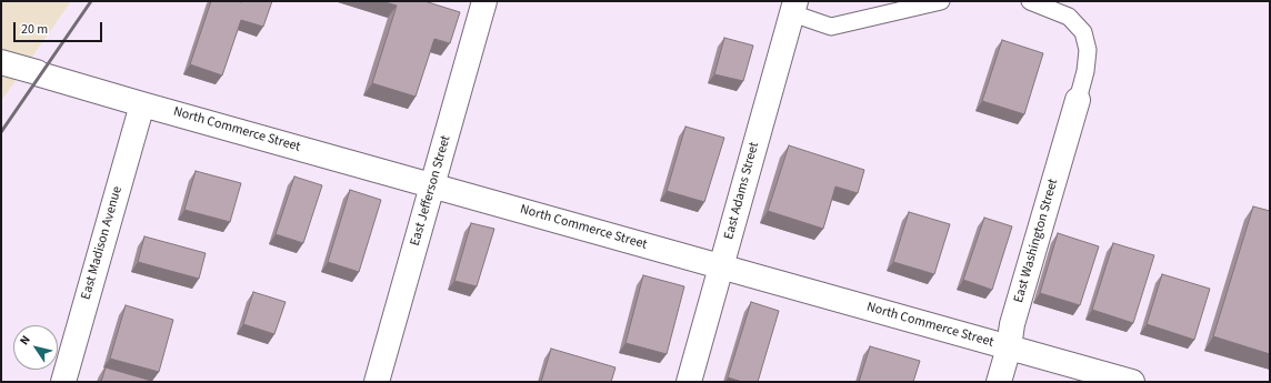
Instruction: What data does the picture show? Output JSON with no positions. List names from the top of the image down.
{
  "streets": {
    "street": [
      "North Commerce Street",
      "East Jefferson Street",
      "East Adams Street",
      "East Washington Street",
      "East Madison Avenue"
    ]
  },
  "crossings": [
    ["North Commerce Street", "East Jefferson Street"],
    ["North Commerce Street", "East Adams Street"],
    ["North Commerce Street", "East Washington Street"],
    ["North Commerce Street", "East Madison Avenue"]
  ],
  "scale_bar": "20 m",
  "north": "top left"
}
